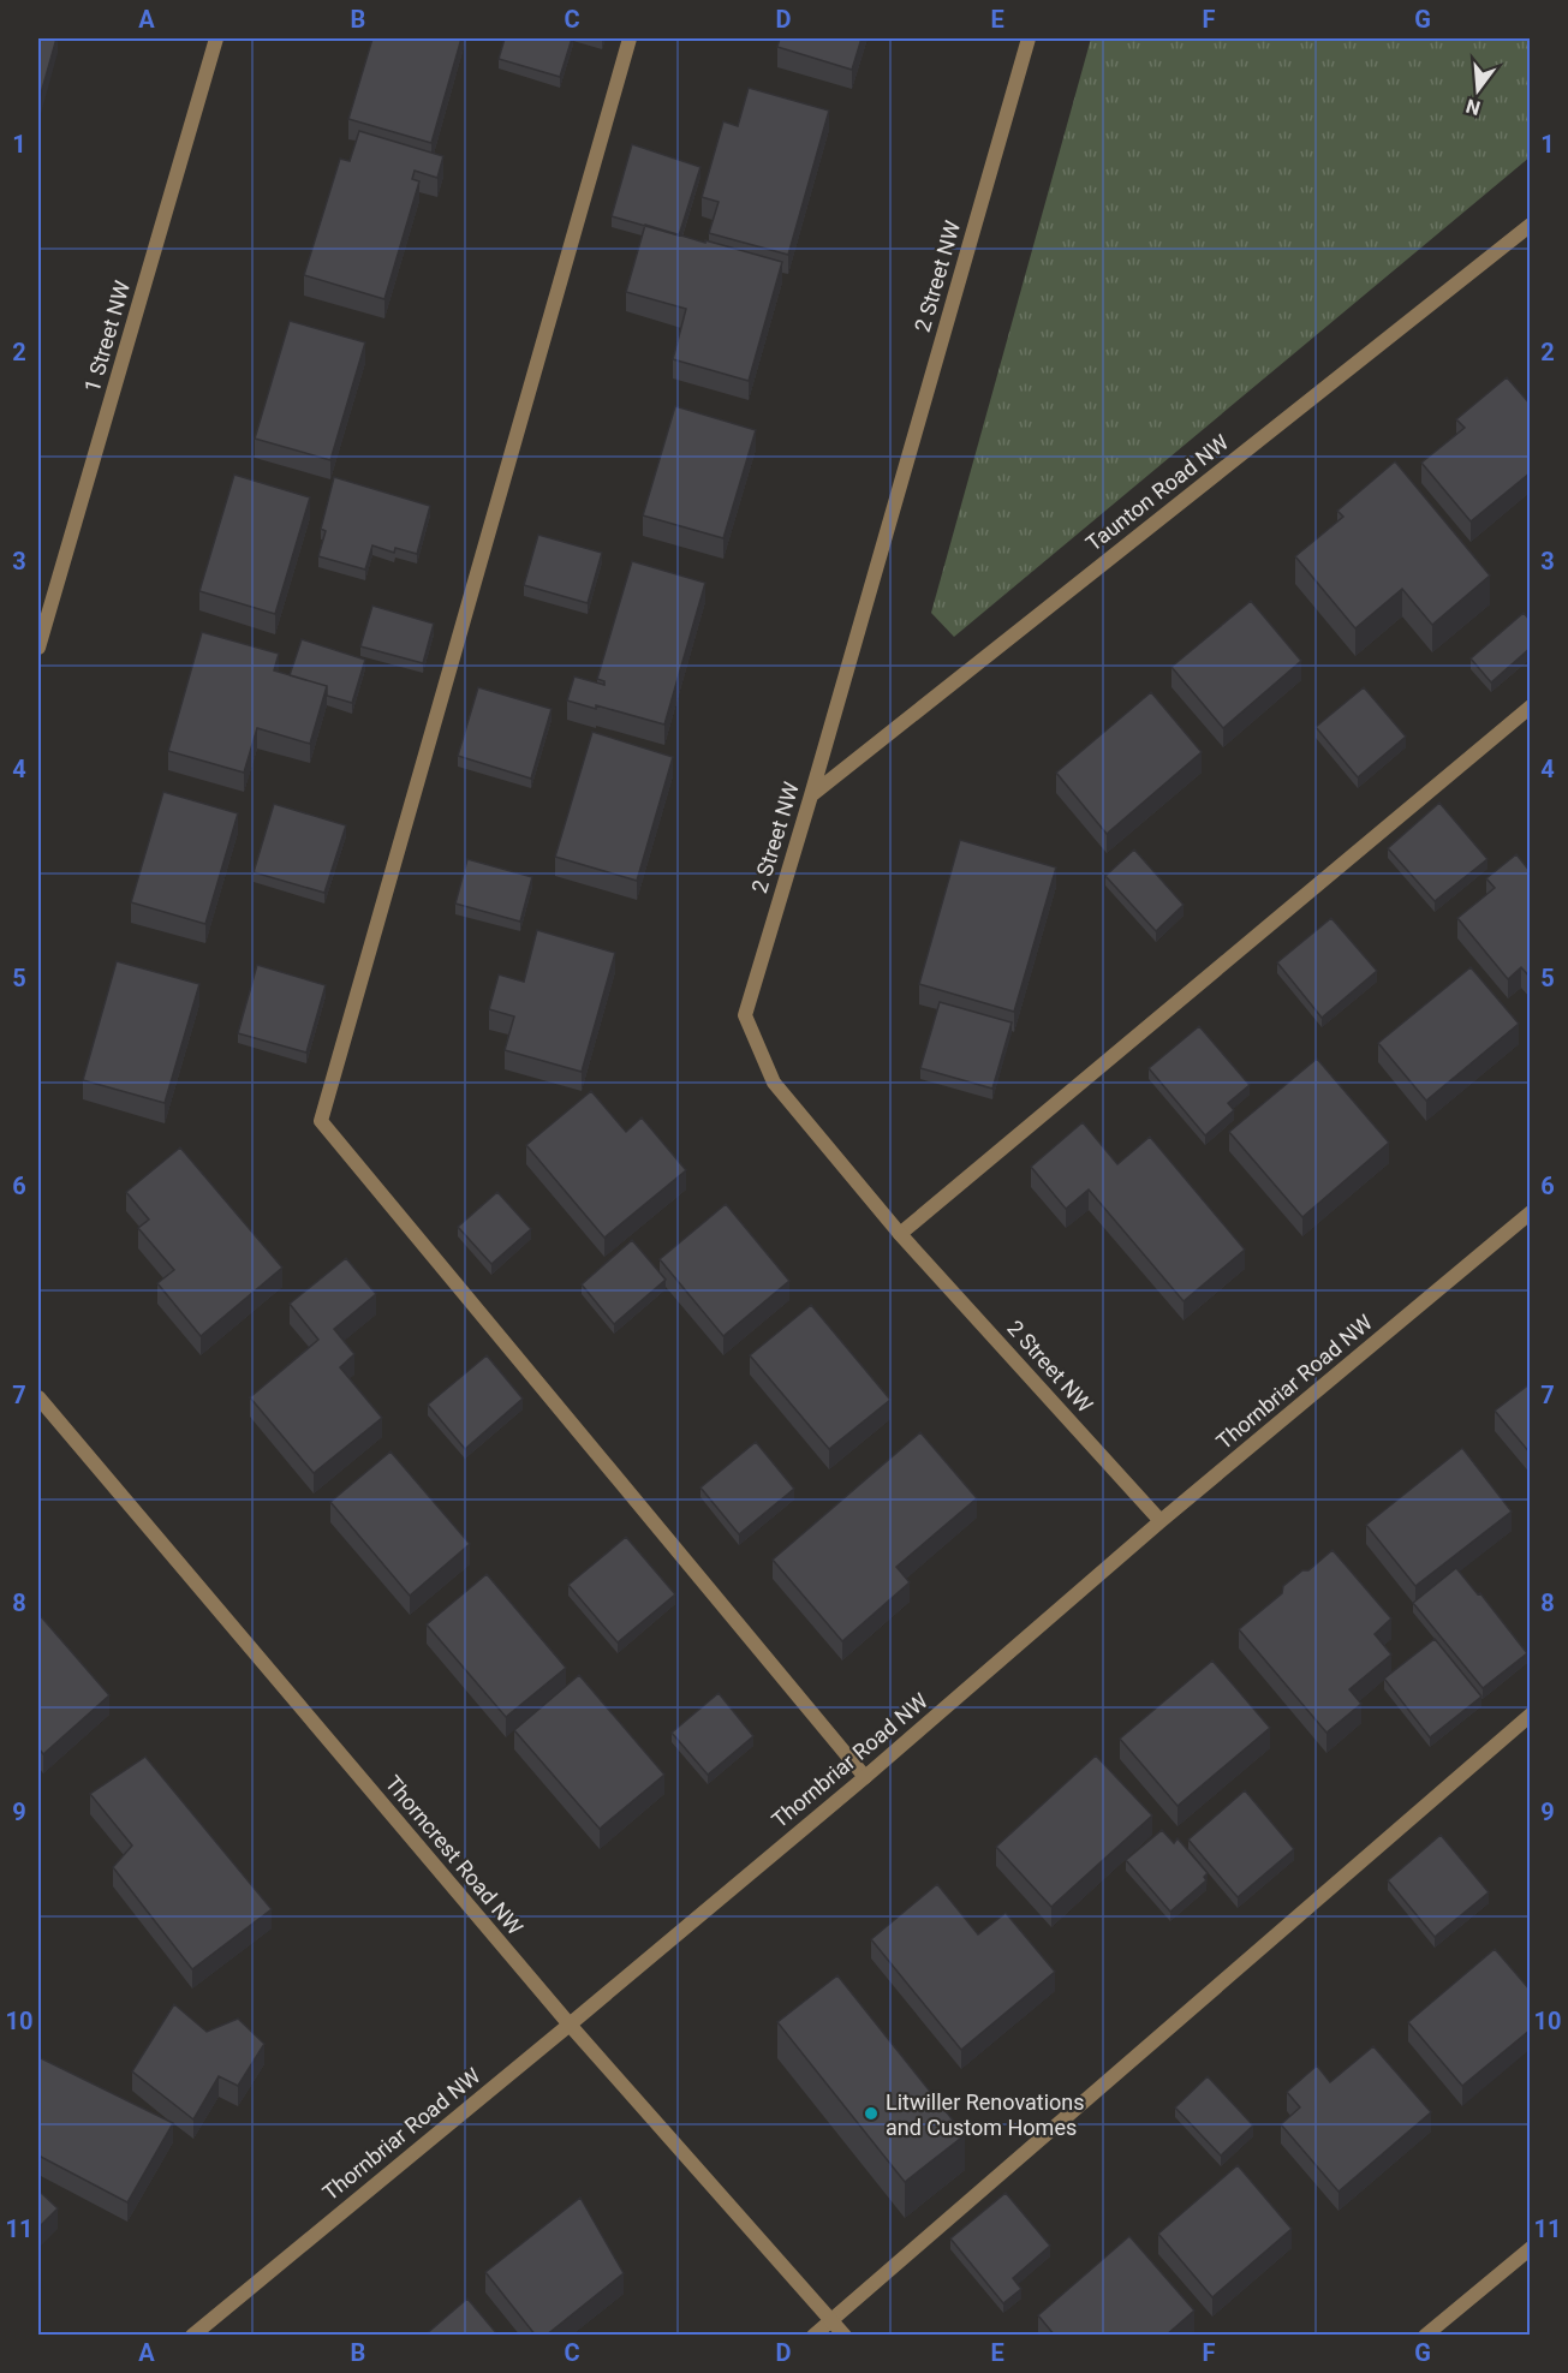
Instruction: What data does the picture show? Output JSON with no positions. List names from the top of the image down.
{
  "streets": {
    "street": [
      "2 Street NW",
      "1 Street NW",
      "Taunton Road NW",
      "Thornbriar Road NW",
      "Thorncrest Road NW"
    ]
  },
  "crossings": [
    ["2 Street NW", "Taunton Road NW"],
    ["2 Street NW", "Thornbriar Road NW"],
    ["Thornbriar Road NW", "Thorncrest Road NW"]
  ],
  "places": ["Litwiller Renovations and Custom Homes"],
  "north": "bottom",
  "grid": {
    "columns": [
      "A",
      "B",
      "C",
      "D",
      "E",
      "F",
      "G"
    ],
    "rows": [
      "1",
      "2",
      "3",
      "4",
      "5",
      "6",
      "7",
      "8",
      "9",
      "10",
      "11"
    ]
  }
}
